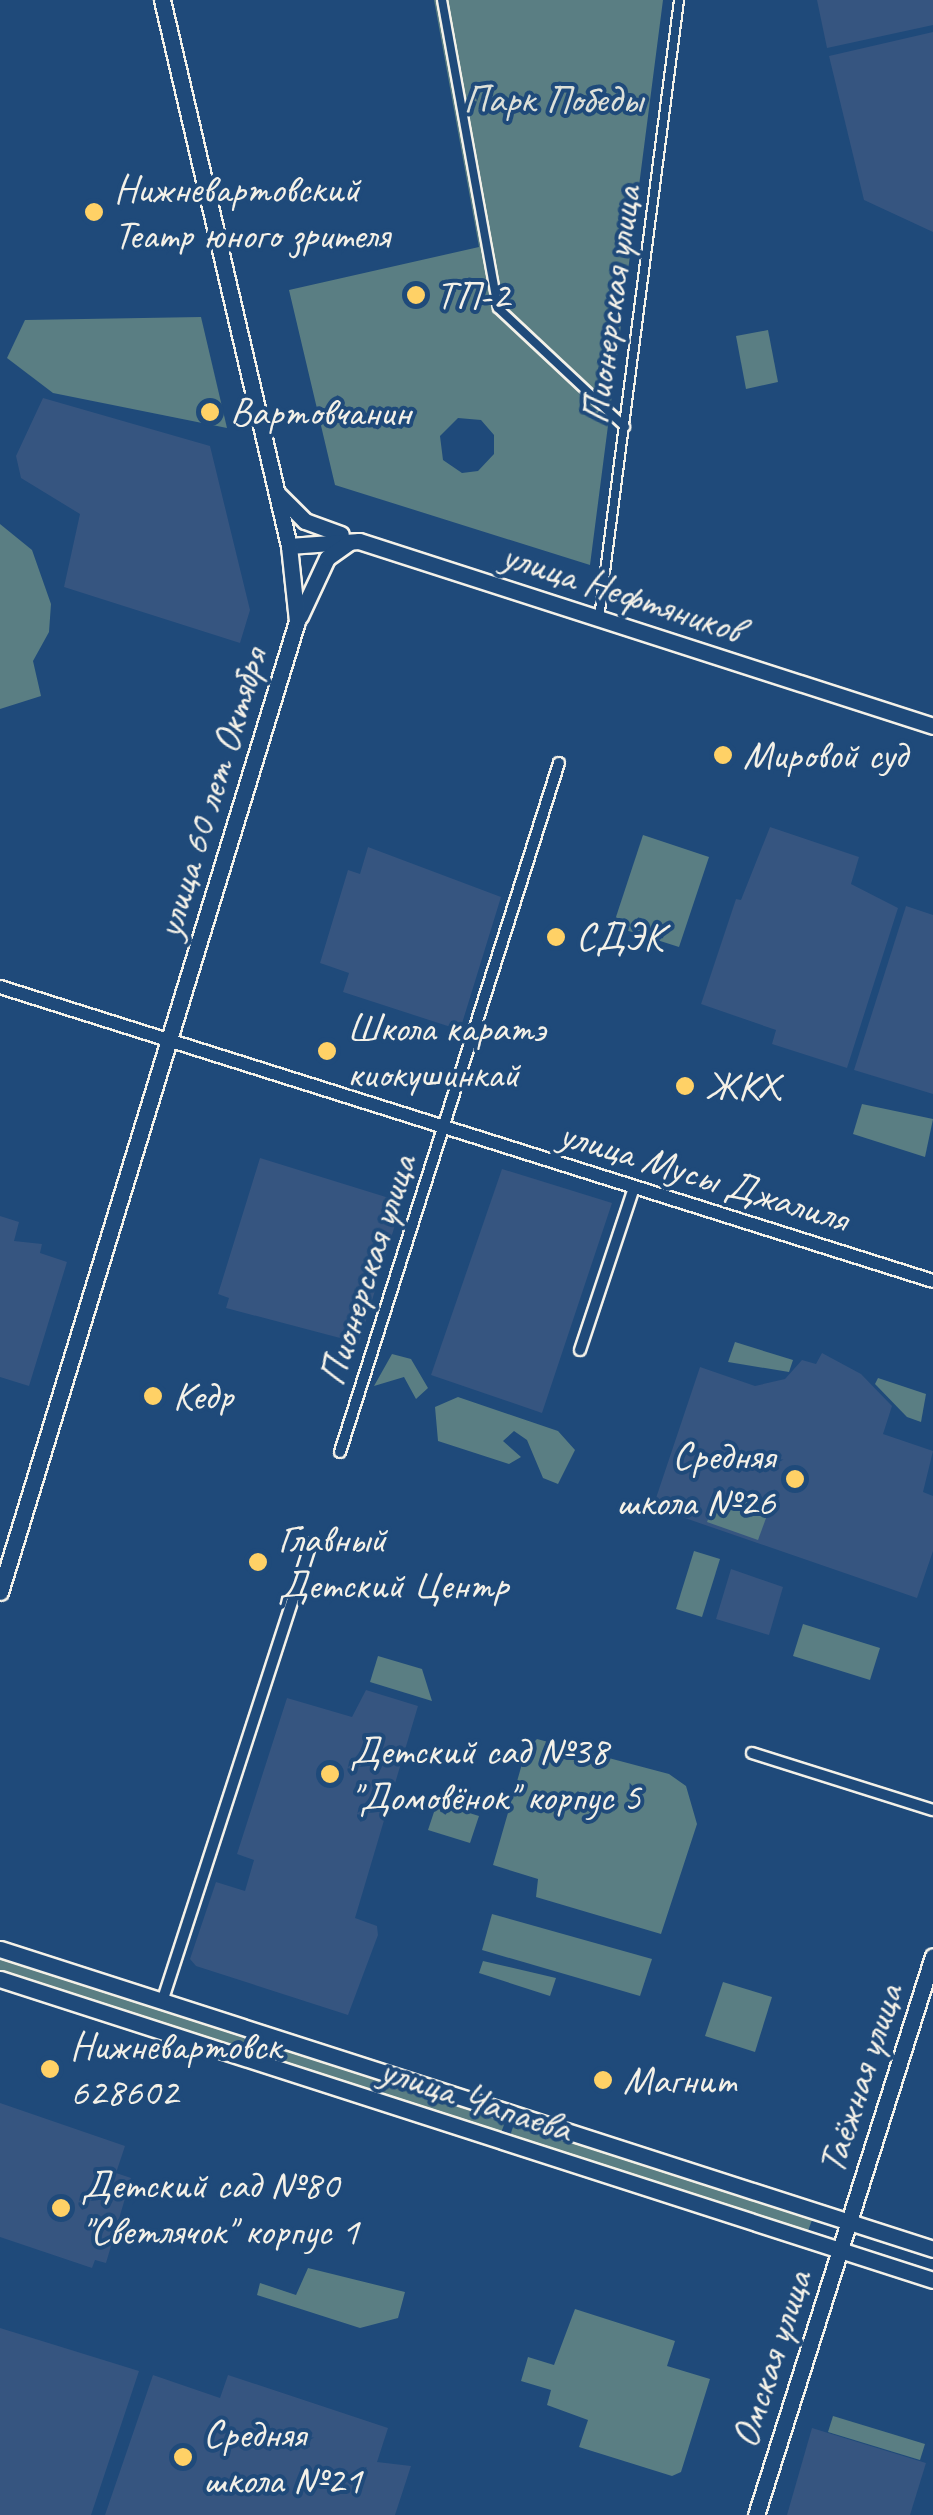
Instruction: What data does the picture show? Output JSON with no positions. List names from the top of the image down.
{
  "streets": {
    "main road": [
      "улица Нефтяников",
      "улица 60 лет Октября",
      "Таёжная улица",
      "улица Чапаева",
      "Омская улица"
    ],
    "street": ["Пионерская улица", "улица Мусы Джалиля"]
  },
  "crossings": [
    ["Пионерская улица", "улица Нефтяников"],
    ["Пионерская улица", "улица Мусы Джалиля"],
    ["улица Нефтяников", "улица 60 лет Октября"],
    ["улица 60 лет Октября", "улица Мусы Джалиля"],
    ["Таёжная улица", "улица Чапаева"],
    ["Таёжная улица", "Омская улица"],
    ["улица Чапаева", "Омская улица"]
  ],
  "parks": ["Парк Победы"],
  "places": [
    "Нижневартовский Театр юного зрителя",
    "ТП-2",
    "Вартовчанин",
    "Мировой суд",
    "СДЭК",
    "Школа каратэ киокушинкай",
    "ЖКХ",
    "Кедр",
    "Средняя школа №26",
    "Главный Детский Центр",
    "Детский сад №38 \"Домовёнок\" корпус 5",
    "Нижневартовск 628602",
    "Магнит",
    "Детский сад №80 \"Светлячок\" корпус 1",
    "Средняя школа №21"
  ]
}
